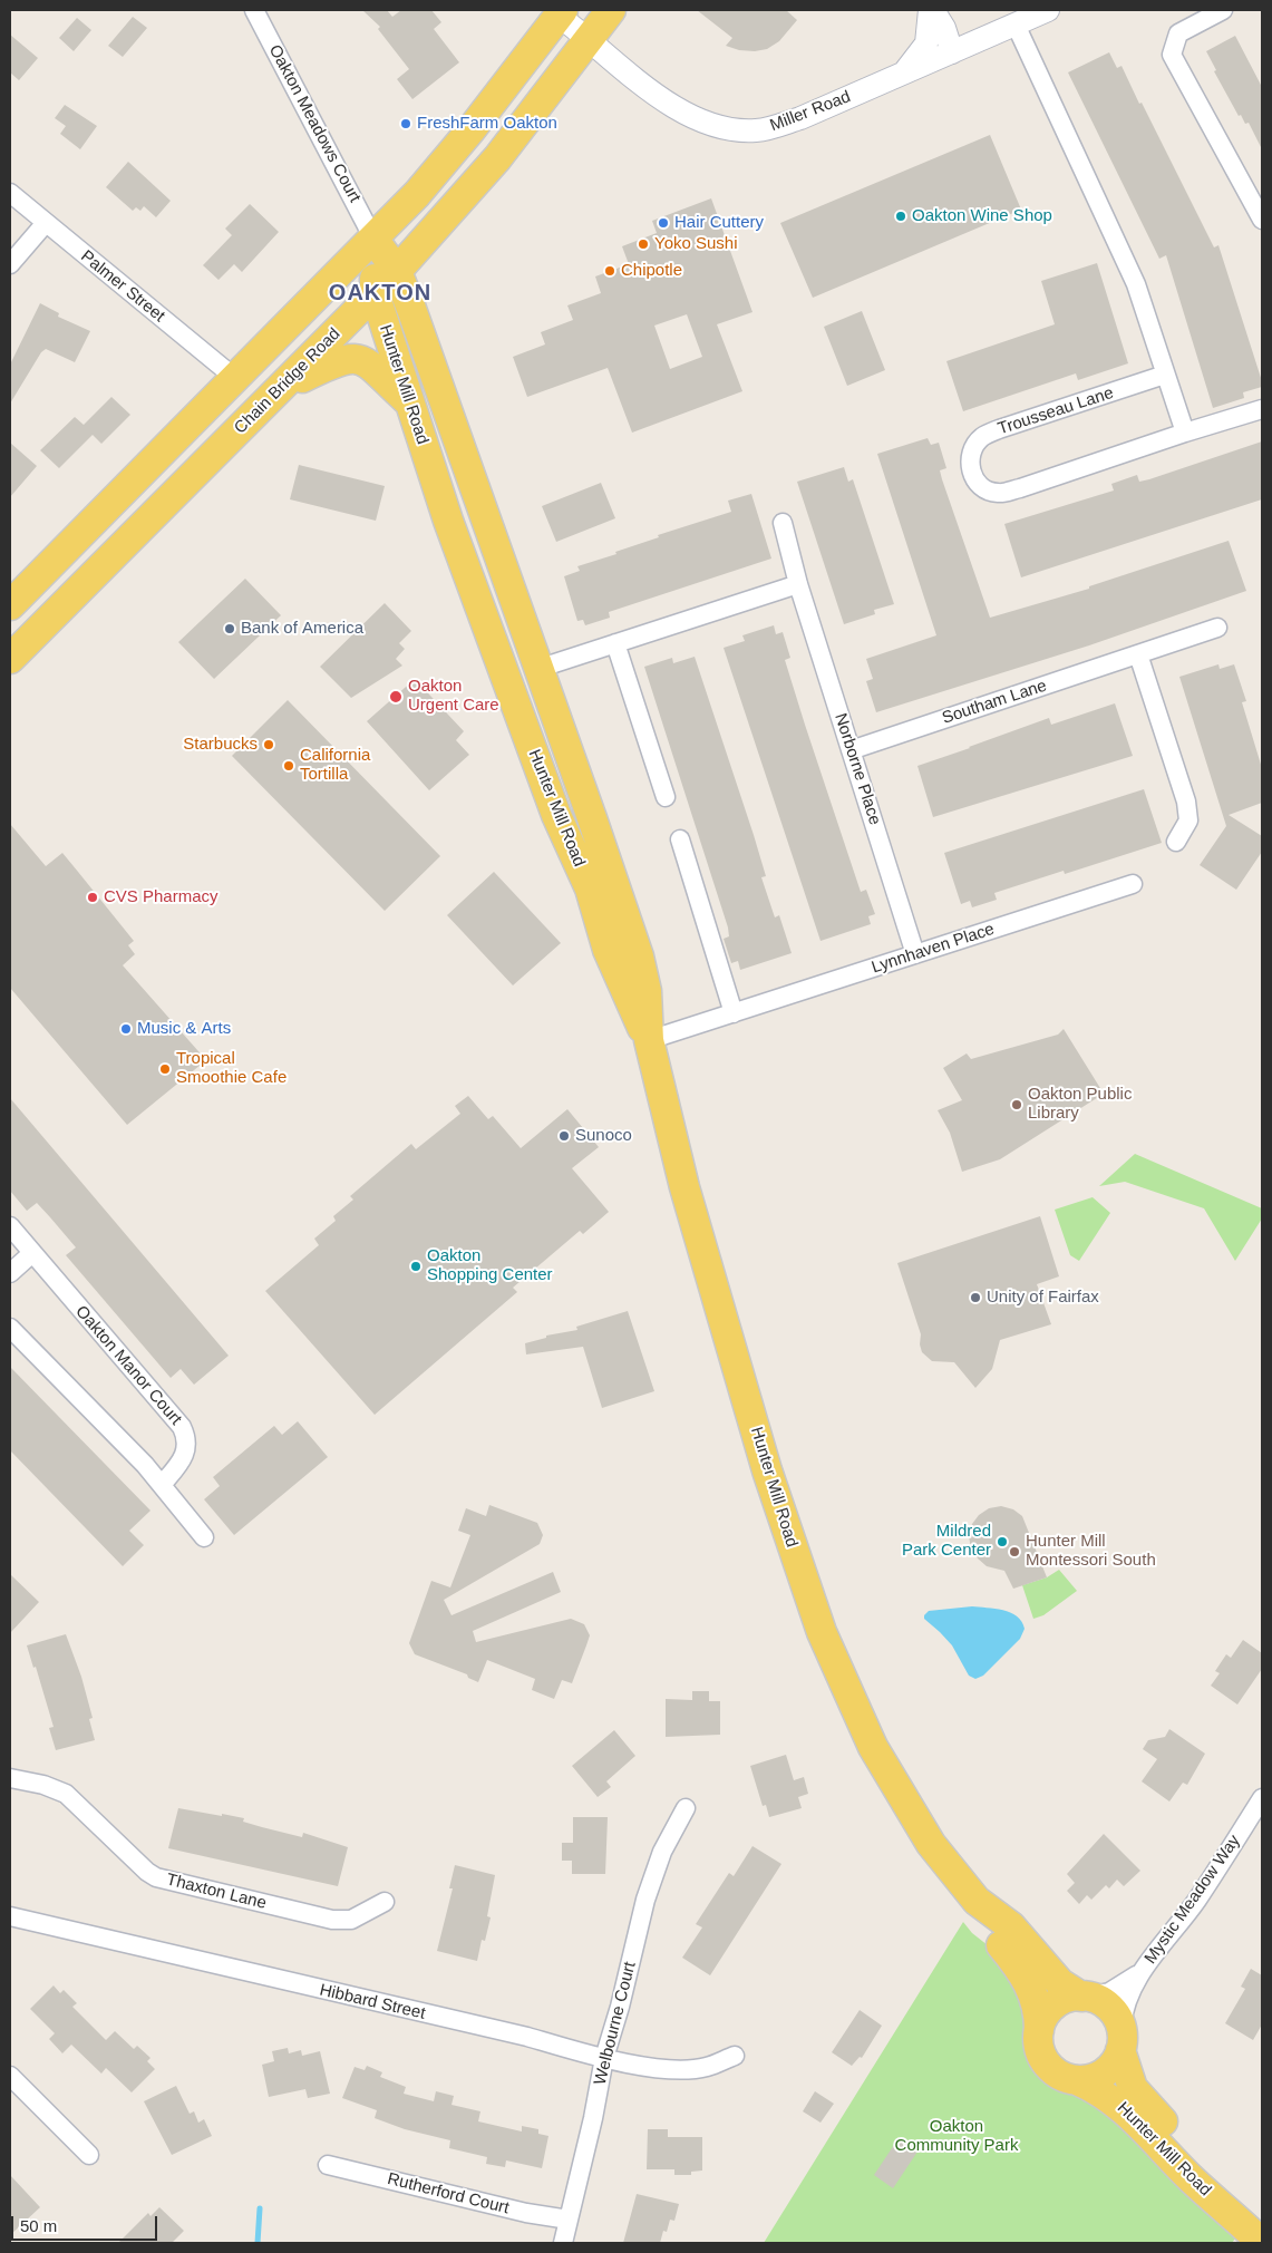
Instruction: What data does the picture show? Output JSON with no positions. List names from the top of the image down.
{
  "streets": {
    "main road": ["Chain Bridge Road", "Hunter Mill Road"],
    "street": [
      "Miller Road",
      "Oakton Meadows Court",
      "Palmer Street",
      "Trousseau Lane",
      "Southam Lane",
      "Norborne Place",
      "Lynnhaven Place",
      "Oakton Manor Court",
      "Thaxton Lane",
      "Mystic Meadow Way",
      "Hibbard Street",
      "Welbourne Court",
      "Rutherford Court"
    ]
  },
  "crossings": [
    ["Miller Road", "Chain Bridge Road"],
    ["Oakton Meadows Court", "Hunter Mill Road"],
    ["Chain Bridge Road", "Hunter Mill Road"],
    ["Hunter Mill Road", "Lynnhaven Place"],
    ["Hunter Mill Road", "Mystic Meadow Way"],
    ["Southam Lane", "Norborne Place"],
    ["Norborne Place", "Lynnhaven Place"],
    ["Hibbard Street", "Welbourne Court"],
    ["Welbourne Court", "Rutherford Court"]
  ],
  "districts": ["OAKTON"],
  "parks": ["Oakton Community Park"],
  "places": [
    "FreshFarm Oakton",
    "Oakton Wine Shop",
    "Hair Cuttery",
    "Yoko Sushi",
    "Chipotle",
    "Bank of America",
    "Oakton Urgent Care",
    "Starbucks",
    "California Tortilla",
    "CVS Pharmacy",
    "Music & Arts",
    "Tropical Smoothie Cafe",
    "Oakton Public Library",
    "Sunoco",
    "Oakton Shopping Center",
    "Unity of Fairfax",
    "Mildred Park Center",
    "Hunter Mill Montessori South"
  ],
  "scale_bar": "50 m"
}
